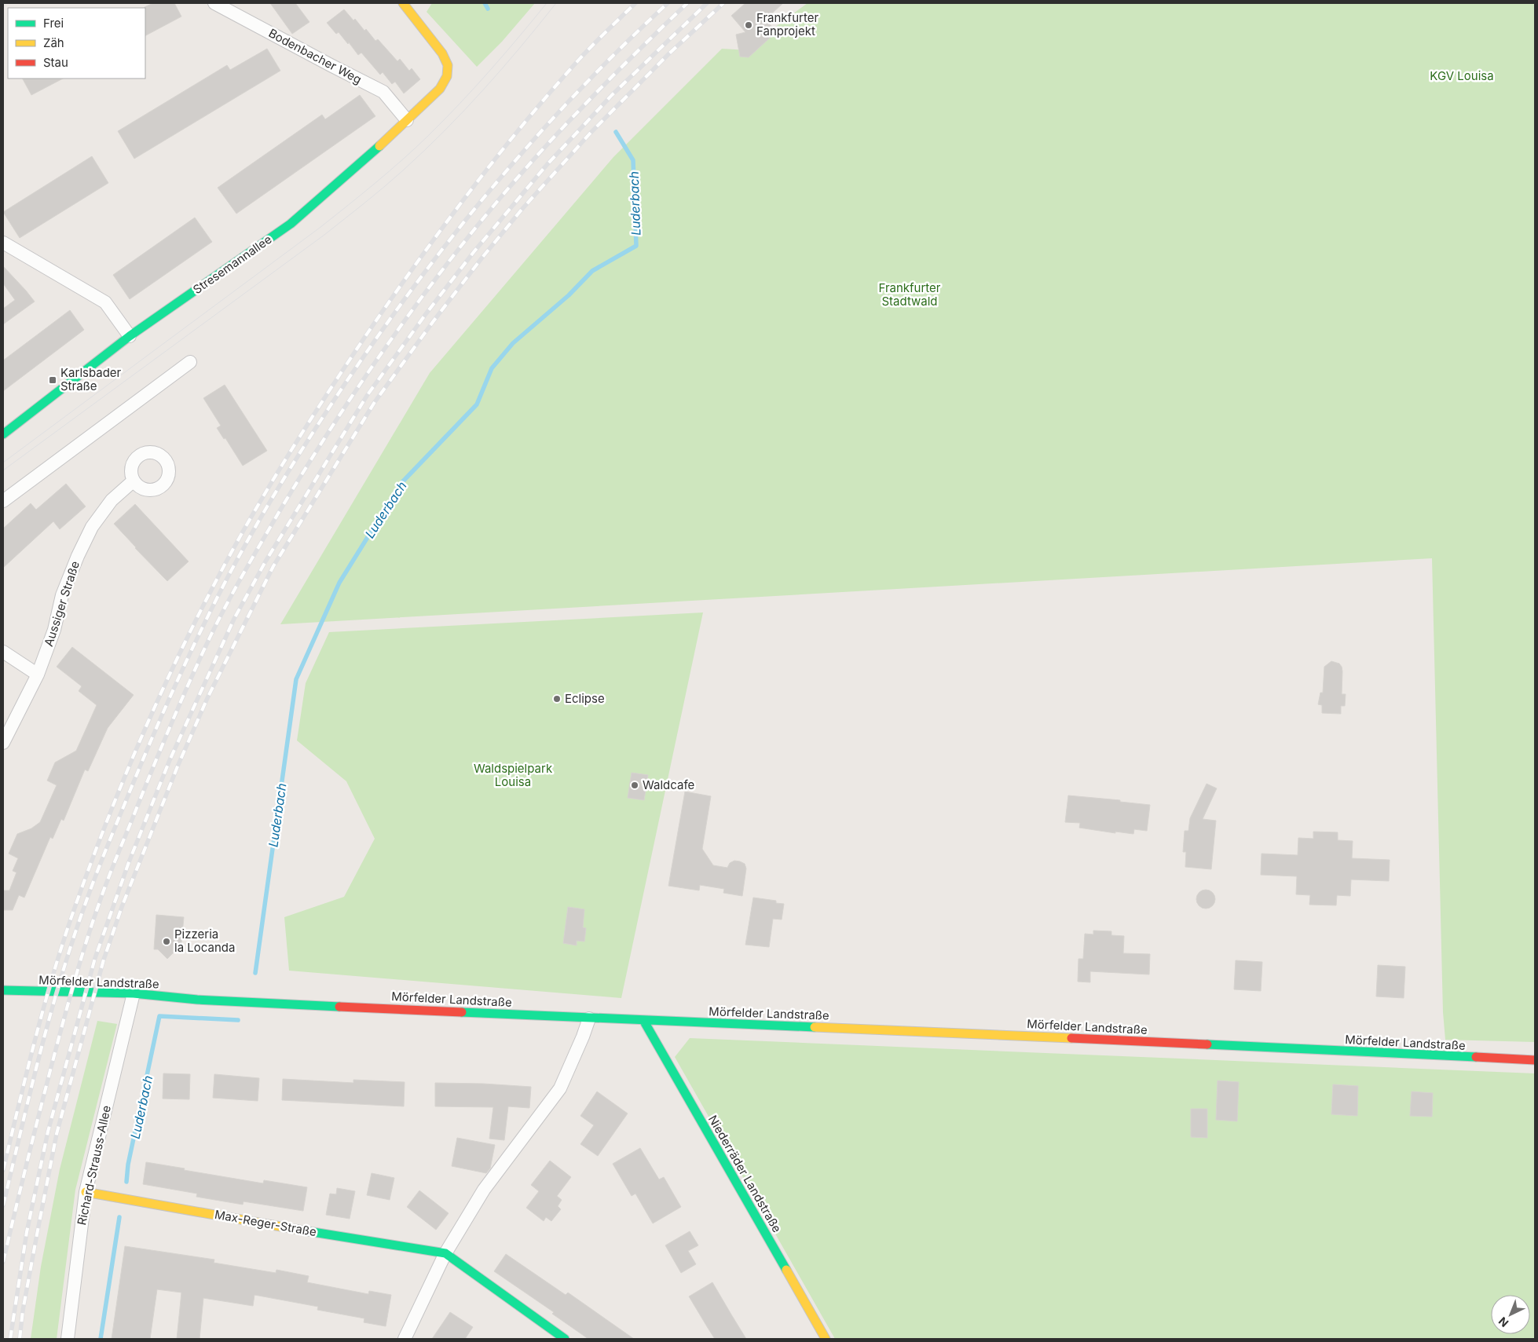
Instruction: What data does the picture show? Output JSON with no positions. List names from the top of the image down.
{
  "streets": {
    "street": [
      "Bodenbacher Weg",
      "Stresemannallee",
      "Aussiger Straße",
      "Mörfelder Landstraße",
      "Richard-Strauss-Allee",
      "Niederräder Landstraße",
      "Max-Reger-Straße"
    ]
  },
  "crossings": [
    ["Bodenbacher Weg", "Stresemannallee"],
    ["Mörfelder Landstraße", "Richard-Strauss-Allee"],
    ["Mörfelder Landstraße", "Niederräder Landstraße"],
    ["Richard-Strauss-Allee", "Max-Reger-Straße"]
  ],
  "water": ["Luderbach"],
  "parks": ["KGV Louisa", "Frankfurter Stadtwald", "Waldspielpark Louisa"],
  "places": {
    "other": [
      "Frankfurter Fanprojekt",
      "Eclipse",
      "Waldcafe",
      "Pizzeria la Locanda"
    ],
    "transit": ["Karlsbader Straße"]
  },
  "legend": ["Frei", "Zäh", "Stau"],
  "north": "bottom left"
}
